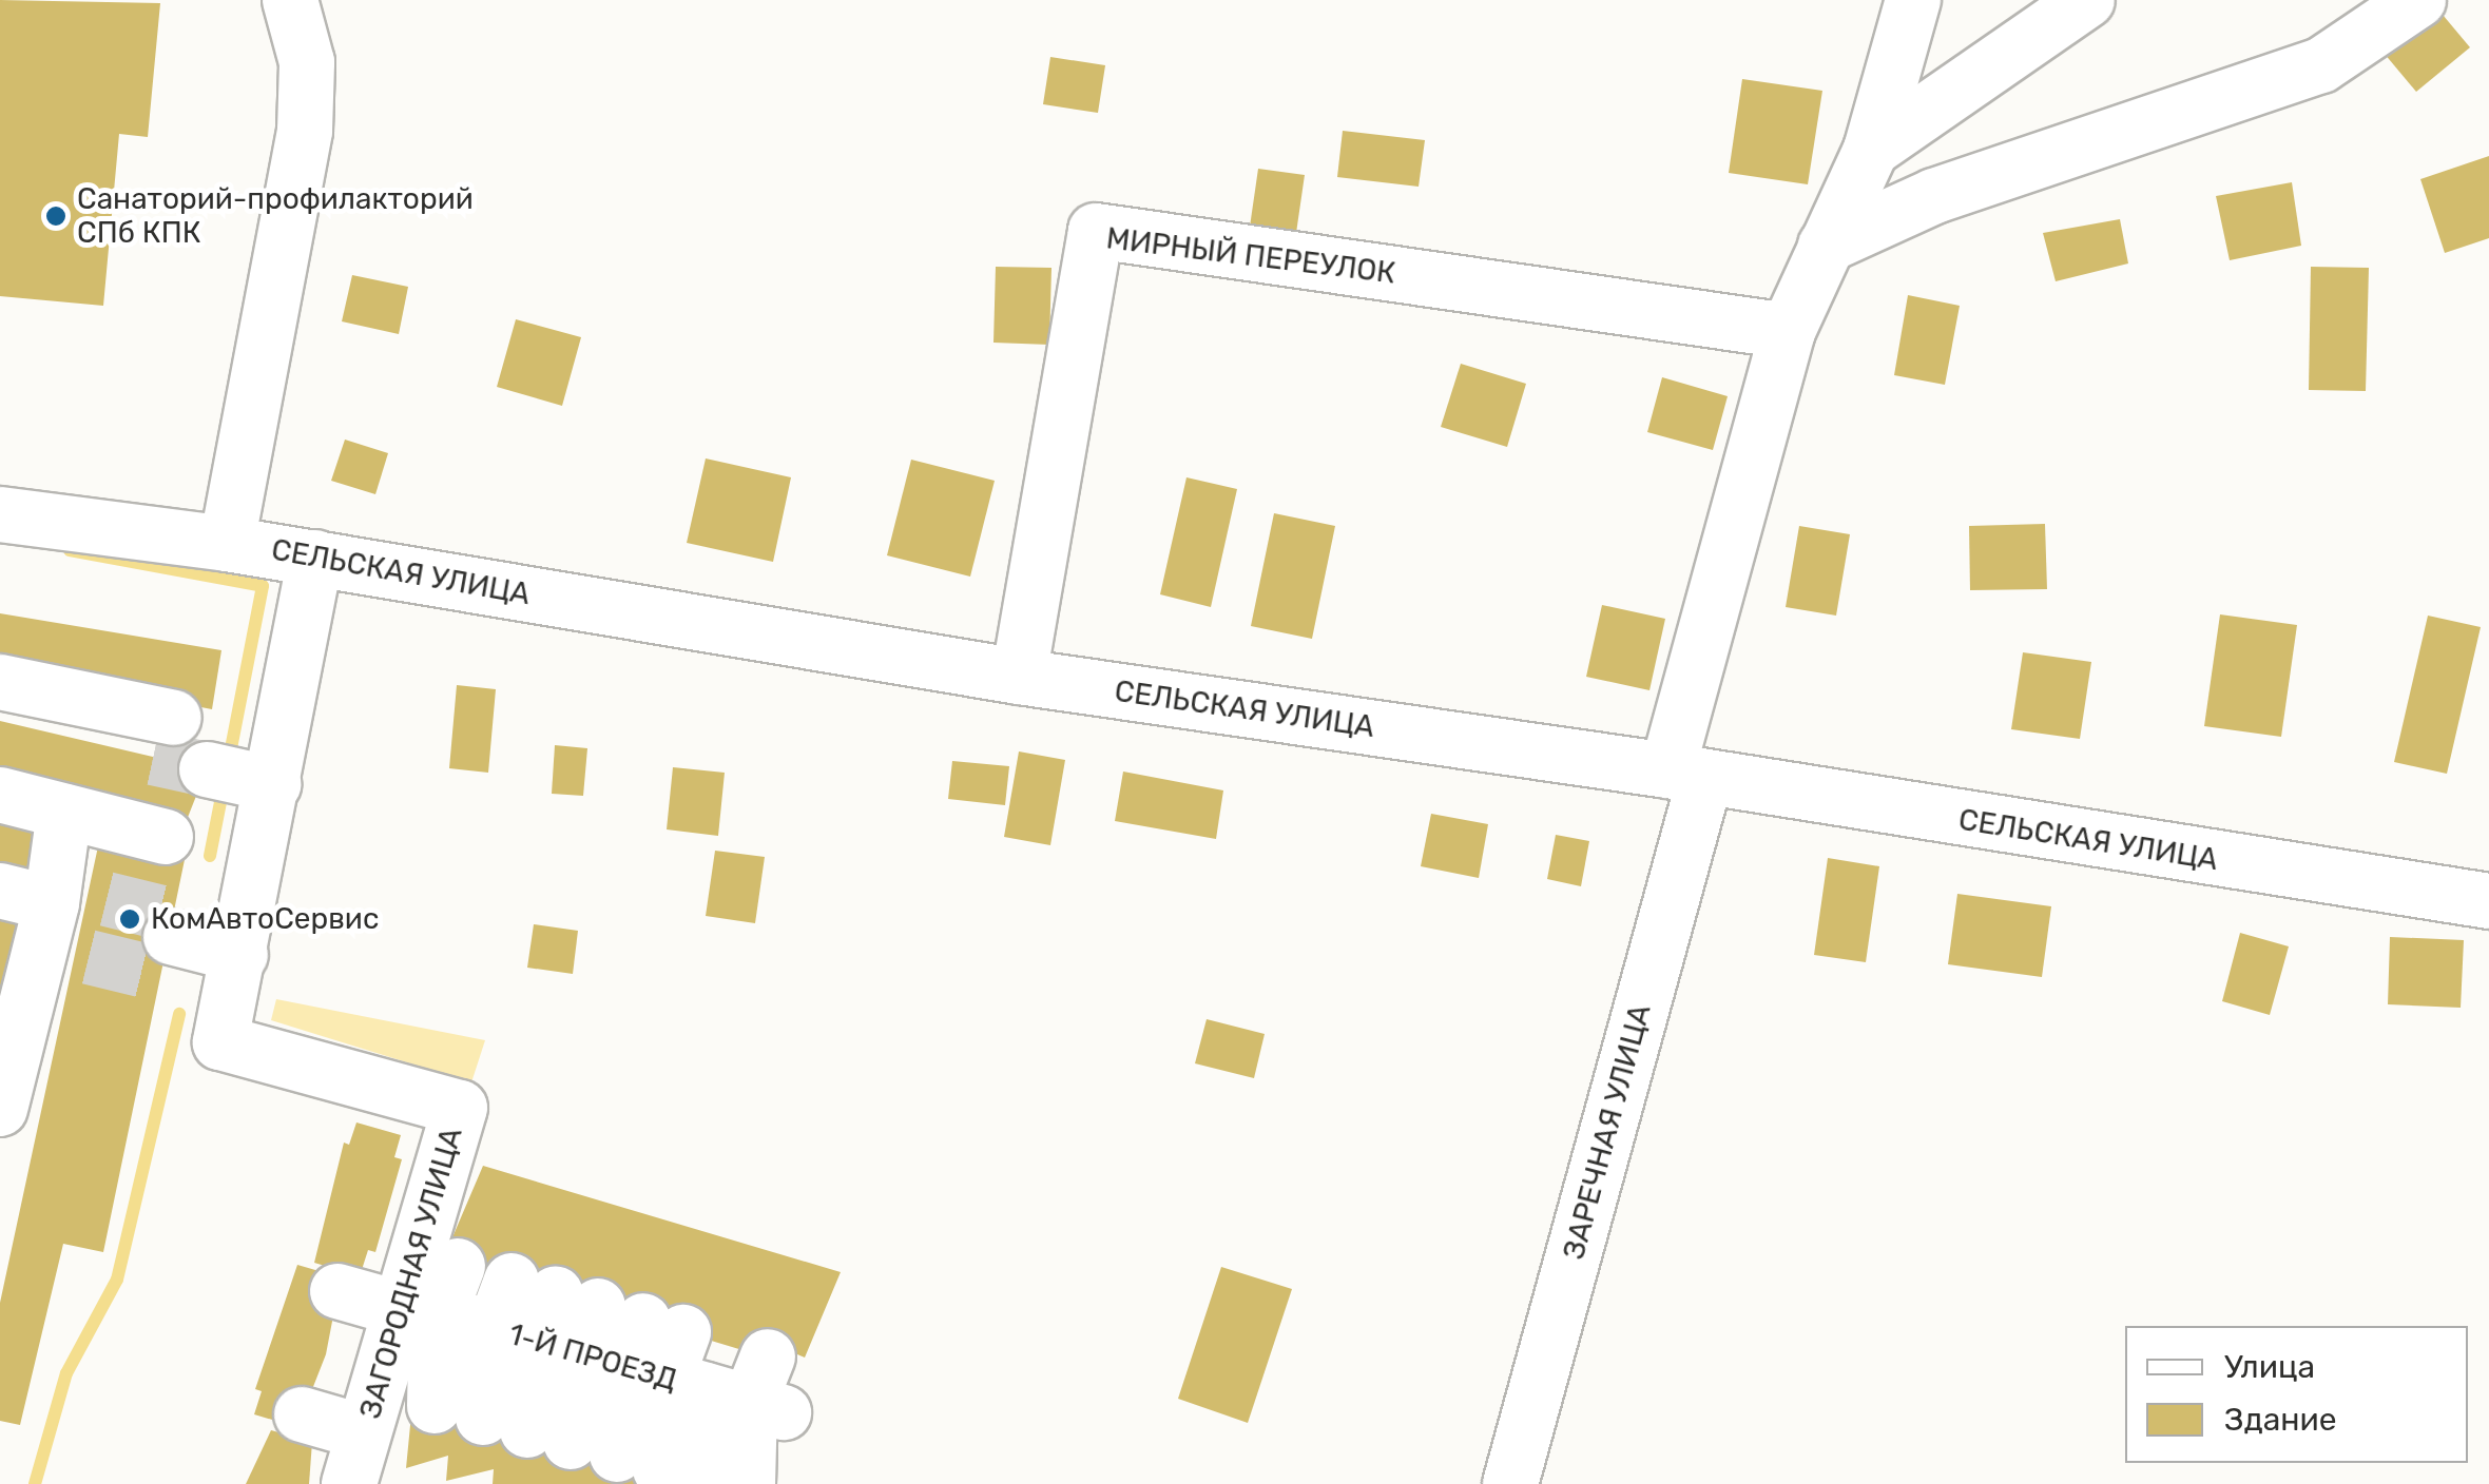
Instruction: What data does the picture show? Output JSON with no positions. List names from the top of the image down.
{
  "streets": {
    "street": [
      "МИРНЫЙ ПЕРЕУЛОК",
      "СЕЛЬСКАЯ УЛИЦА",
      "ЗАРЕЧНАЯ УЛИЦА",
      "ЗАГОРОДНАЯ УЛИЦА"
    ]
  },
  "crossings": [
    ["МИРНЫЙ ПЕРЕУЛОК", "СЕЛЬСКАЯ УЛИЦА"],
    ["СЕЛЬСКАЯ УЛИЦА", "ЗАРЕЧНАЯ УЛИЦА"],
    ["СЕЛЬСКАЯ УЛИЦА", "ЗАГОРОДНАЯ УЛИЦА"]
  ],
  "places": ["Санаторий-профилакторий СПб КПК", "КомАвтоСервис"],
  "legend": ["Улица", "Здание"]
}
